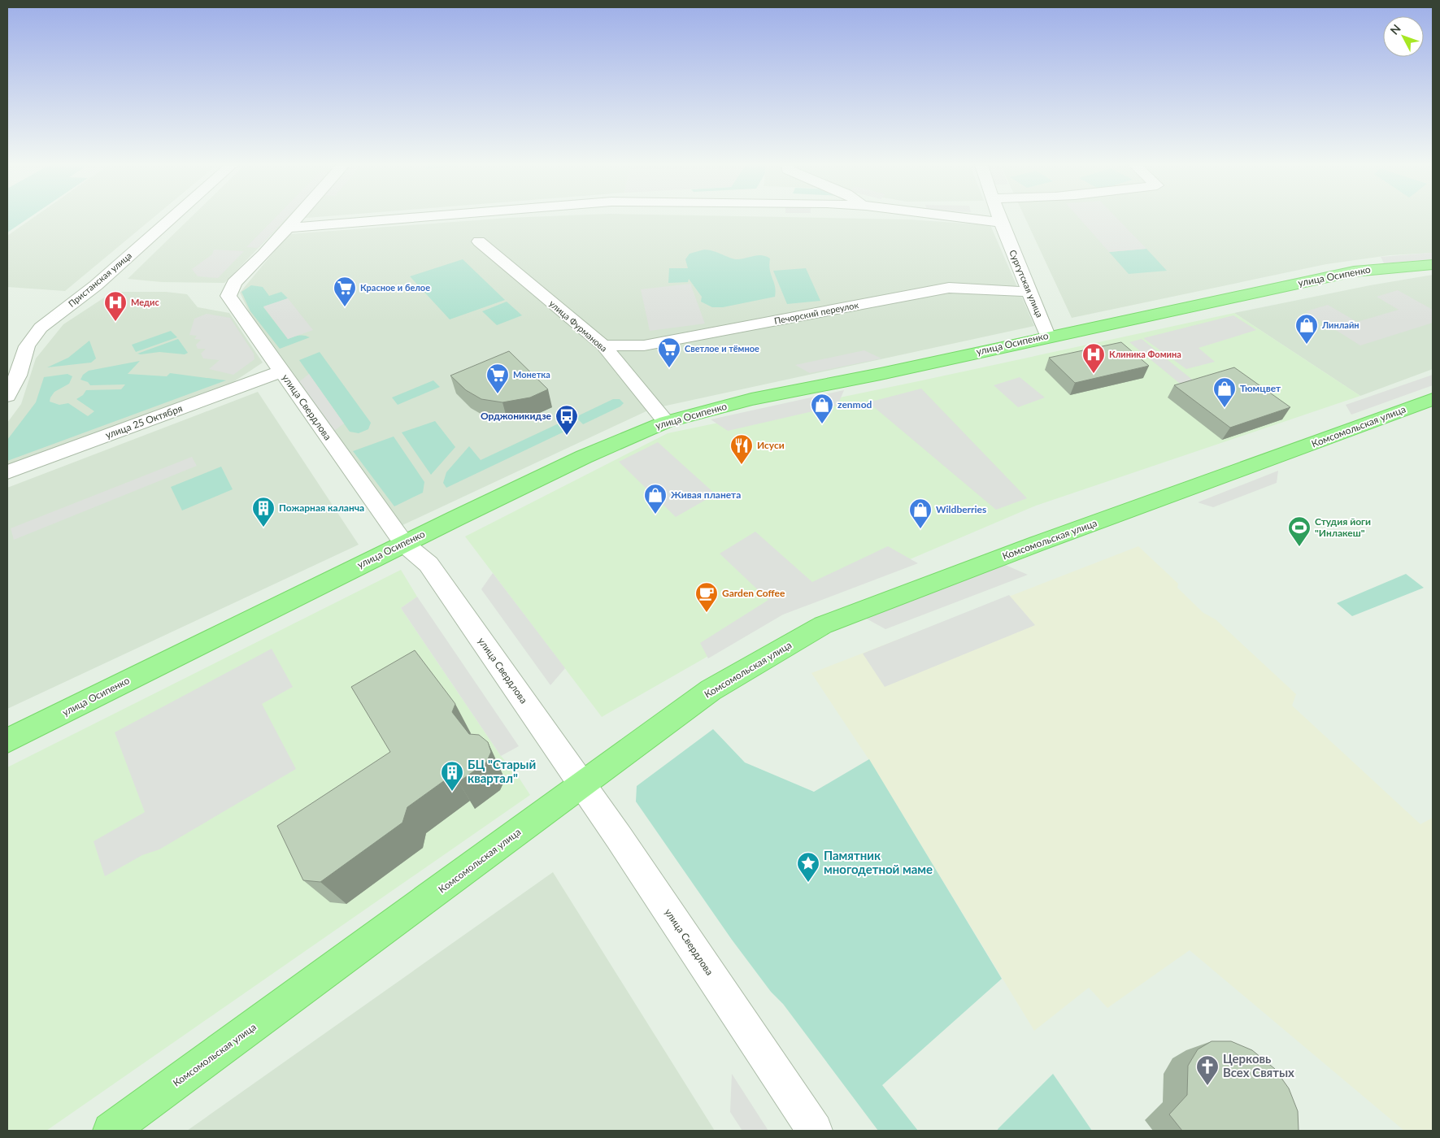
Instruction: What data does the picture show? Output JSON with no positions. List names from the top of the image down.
{
  "streets": {
    "main road": ["улица Осипенко", "Комсомольская улица"],
    "street": [
      "Пристанская улица",
      "Сургутская улица",
      "Печорский переулок",
      "улица Фурманова",
      "улица Свердлова",
      "улица 25 Октября"
    ]
  },
  "crossings": [
    ["улица Осипенко", "Сургутская улица"],
    ["улица Осипенко", "улица Фурманова"],
    ["улица Осипенко", "улица Свердлова"],
    ["Сургутская улица", "Печорский переулок"],
    ["Печорский переулок", "улица Фурманова"],
    ["улица Свердлова", "улица 25 Октября"],
    ["улица Свердлова", "Комсомольская улица"]
  ],
  "places": {
    "supermarket": ["Красное и белое", "Светлое и тёмное", "Монетка"],
    "hospital": ["Медис", "Клиника Фомина"],
    "shop": [
      "Линлайн",
      "Тюмцвет",
      "zenmod",
      "Живая планета",
      "Wildberries"
    ],
    "bus stop": ["Орджоникидзе"],
    "restaurant": ["Исуси"],
    "building": ["Пожарная каланча", "БЦ \"Старый квартал\""],
    "sports": ["Студия йоги \"Инлакеш\""],
    "cafe": ["Garden Coffee"],
    "place": ["Памятник многодетной маме"],
    "church": ["Церковь Всех Святых"]
  },
  "north": "top left"
}
